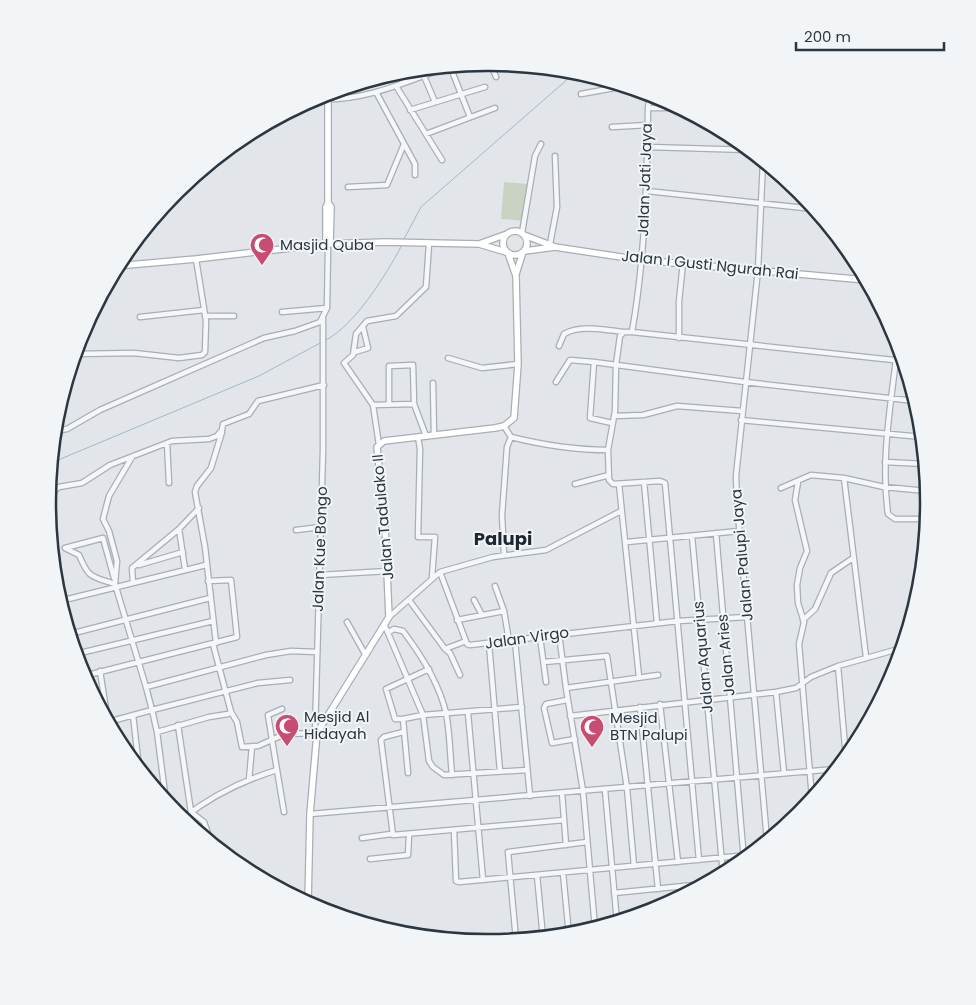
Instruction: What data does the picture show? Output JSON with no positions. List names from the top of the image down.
{
  "streets": {
    "main road": ["Jalan I Gusti Ngurah Rai", "Jalan Tadulako II"],
    "street": [
      "Jalan Jati Jaya",
      "Jalan Kue Bongo",
      "Jalan Palupi Jaya",
      "Jalan Virgo",
      "Jalan Aries",
      "Jalan Aquarius"
    ]
  },
  "crossings": [
    ["Jalan Jati Jaya", "Jalan I Gusti Ngurah Rai"],
    ["Jalan I Gusti Ngurah Rai", "Jalan Palupi Jaya"],
    ["Jalan Palupi Jaya", "Jalan Virgo"],
    ["Jalan Virgo", "Jalan Aries"],
    ["Jalan Virgo", "Jalan Aquarius"]
  ],
  "districts": ["Palupi"],
  "places": {
    "mosque": ["Masjid Quba", "Mesjid Al Hidayah", "Mesjid BTN Palupi"]
  },
  "scale_bar": "200 m"
}
